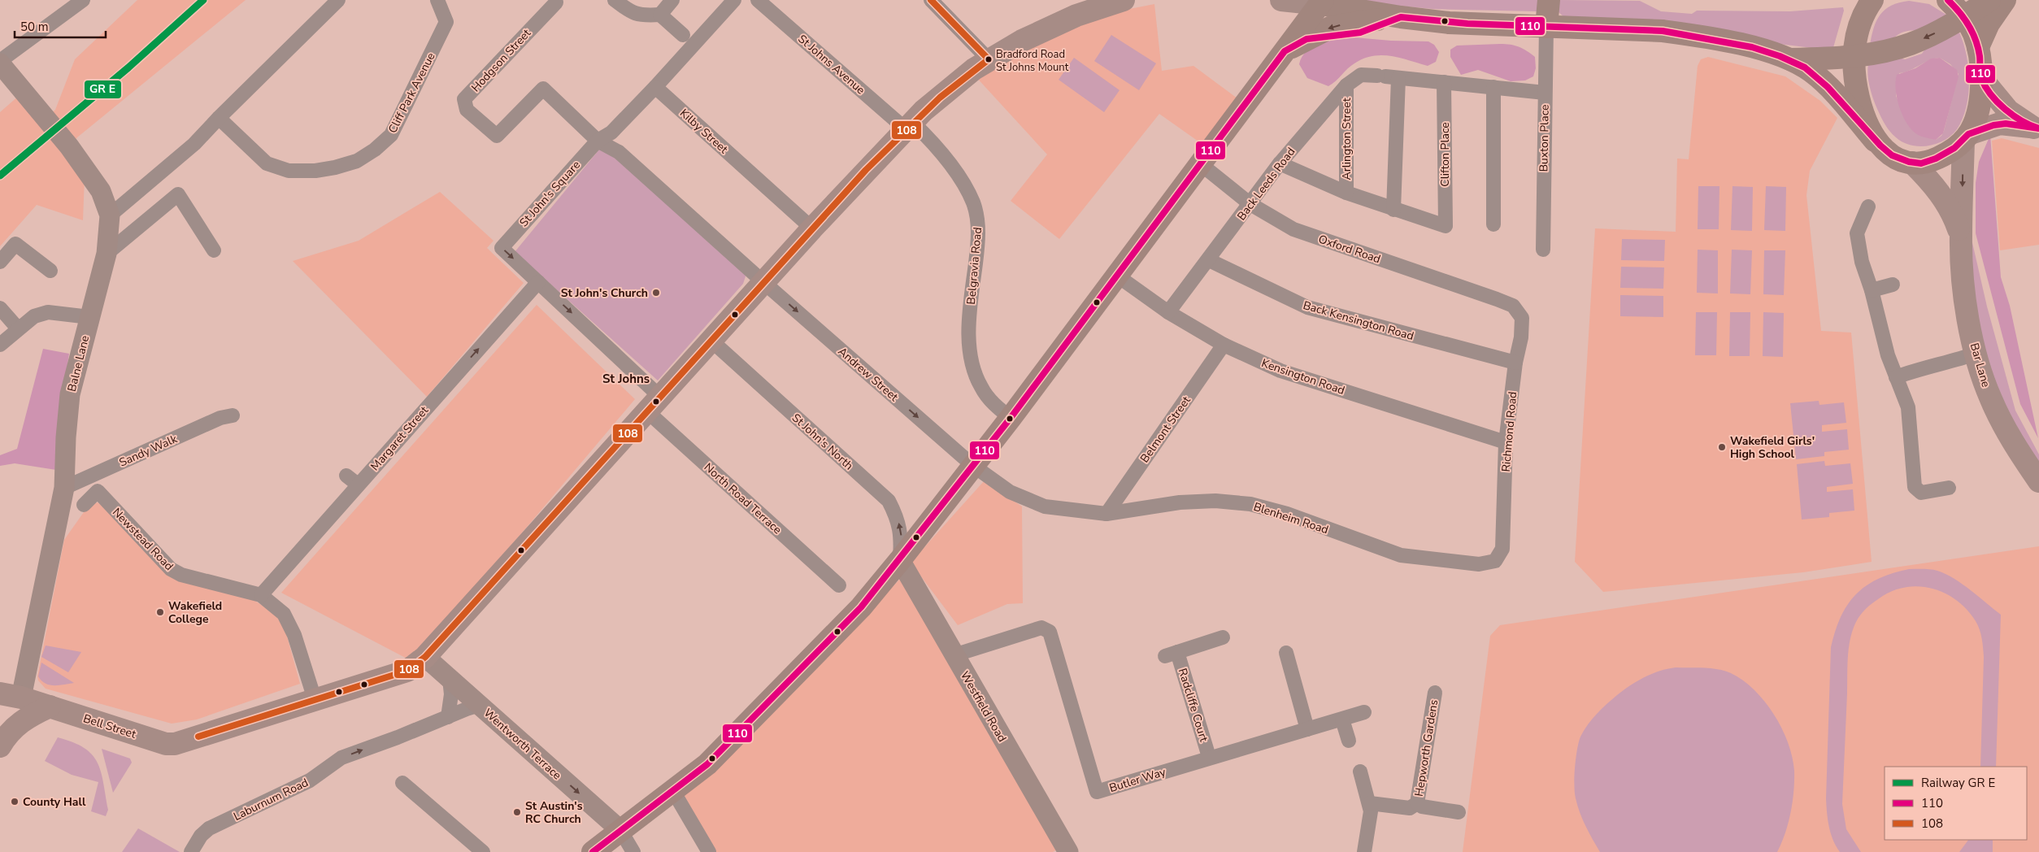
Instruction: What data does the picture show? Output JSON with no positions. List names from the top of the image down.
{
  "streets": {
    "main road": ["Bar Lane", "Bell Street"],
    "street": [
      "Hodgson Street",
      "St Johns Avenue",
      "Cliff Park Avenue",
      "Kilby Street",
      "Buxton Place",
      "Arlington Street",
      "Clifton Place",
      "Back Leeds Road",
      "St John's Square",
      "Oxford Road",
      "Belgravia Road",
      "Back Kensington Road",
      "Balne Lane",
      "Andrew Street",
      "Kensington Road",
      "Belmont Street",
      "Richmond Road",
      "Margaret Street",
      "St John's North",
      "Sandy Walk",
      "North Road Terrace",
      "Blenheim Road",
      "Newstead Road",
      "Radcliffe Court",
      "Westfield Road",
      "Wentworth Terrace",
      "Hepworth Gardens",
      "Butler Way",
      "Laburnum Road"
    ]
  },
  "crossings": [
    ["Hodgson Street", "St John's Square"],
    ["St Johns Avenue", "Belgravia Road"],
    ["St Johns Avenue", "Bell Street"],
    ["Kilby Street", "Bell Street"],
    ["Buxton Place", "Back Leeds Road"],
    ["Arlington Street", "Back Leeds Road"],
    ["Clifton Place", "Back Leeds Road"],
    ["Back Leeds Road", "Oxford Road"],
    ["Back Leeds Road", "Back Kensington Road"],
    ["Back Leeds Road", "Kensington Road"],
    ["St John's Square", "Margaret Street"],
    ["St John's Square", "North Road Terrace"],
    ["St John's Square", "Bell Street"],
    ["Oxford Road", "Richmond Road"],
    ["Belgravia Road", "Bell Street"],
    ["Back Kensington Road", "Richmond Road"],
    ["Balne Lane", "Sandy Walk"],
    ["Balne Lane", "Bell Street"],
    ["Andrew Street", "Blenheim Road"],
    ["Andrew Street", "Bell Street"],
    ["Kensington Road", "Belmont Street"],
    ["Kensington Road", "Richmond Road"],
    ["Belmont Street", "Blenheim Road"],
    ["Richmond Road", "Blenheim Road"],
    ["Margaret Street", "Newstead Road"],
    ["St John's North", "Westfield Road"],
    ["St John's North", "Bell Street"],
    ["North Road Terrace", "Bell Street"],
    ["Newstead Road", "Bell Street"],
    ["Radcliffe Court", "Butler Way"],
    ["Westfield Road", "Butler Way"],
    ["Bell Street", "Wentworth Terrace"],
    ["Wentworth Terrace", "Laburnum Road"]
  ],
  "one_way": [
    "Andrew Street",
    "Margaret Street",
    "St John's North",
    "Laburnum Road"
  ],
  "districts": ["St Johns"],
  "places": [
    "Bradford Road St Johns Mount",
    "St John's Church",
    "Wakefield Girls' High School",
    "Wakefield College",
    "County Hall",
    "St Austin's RC Church"
  ],
  "lines": ["transit line 110", "transit line 108"],
  "legend": ["Railway GR E", "110", "108"],
  "scale_bar": "50 m"
}
